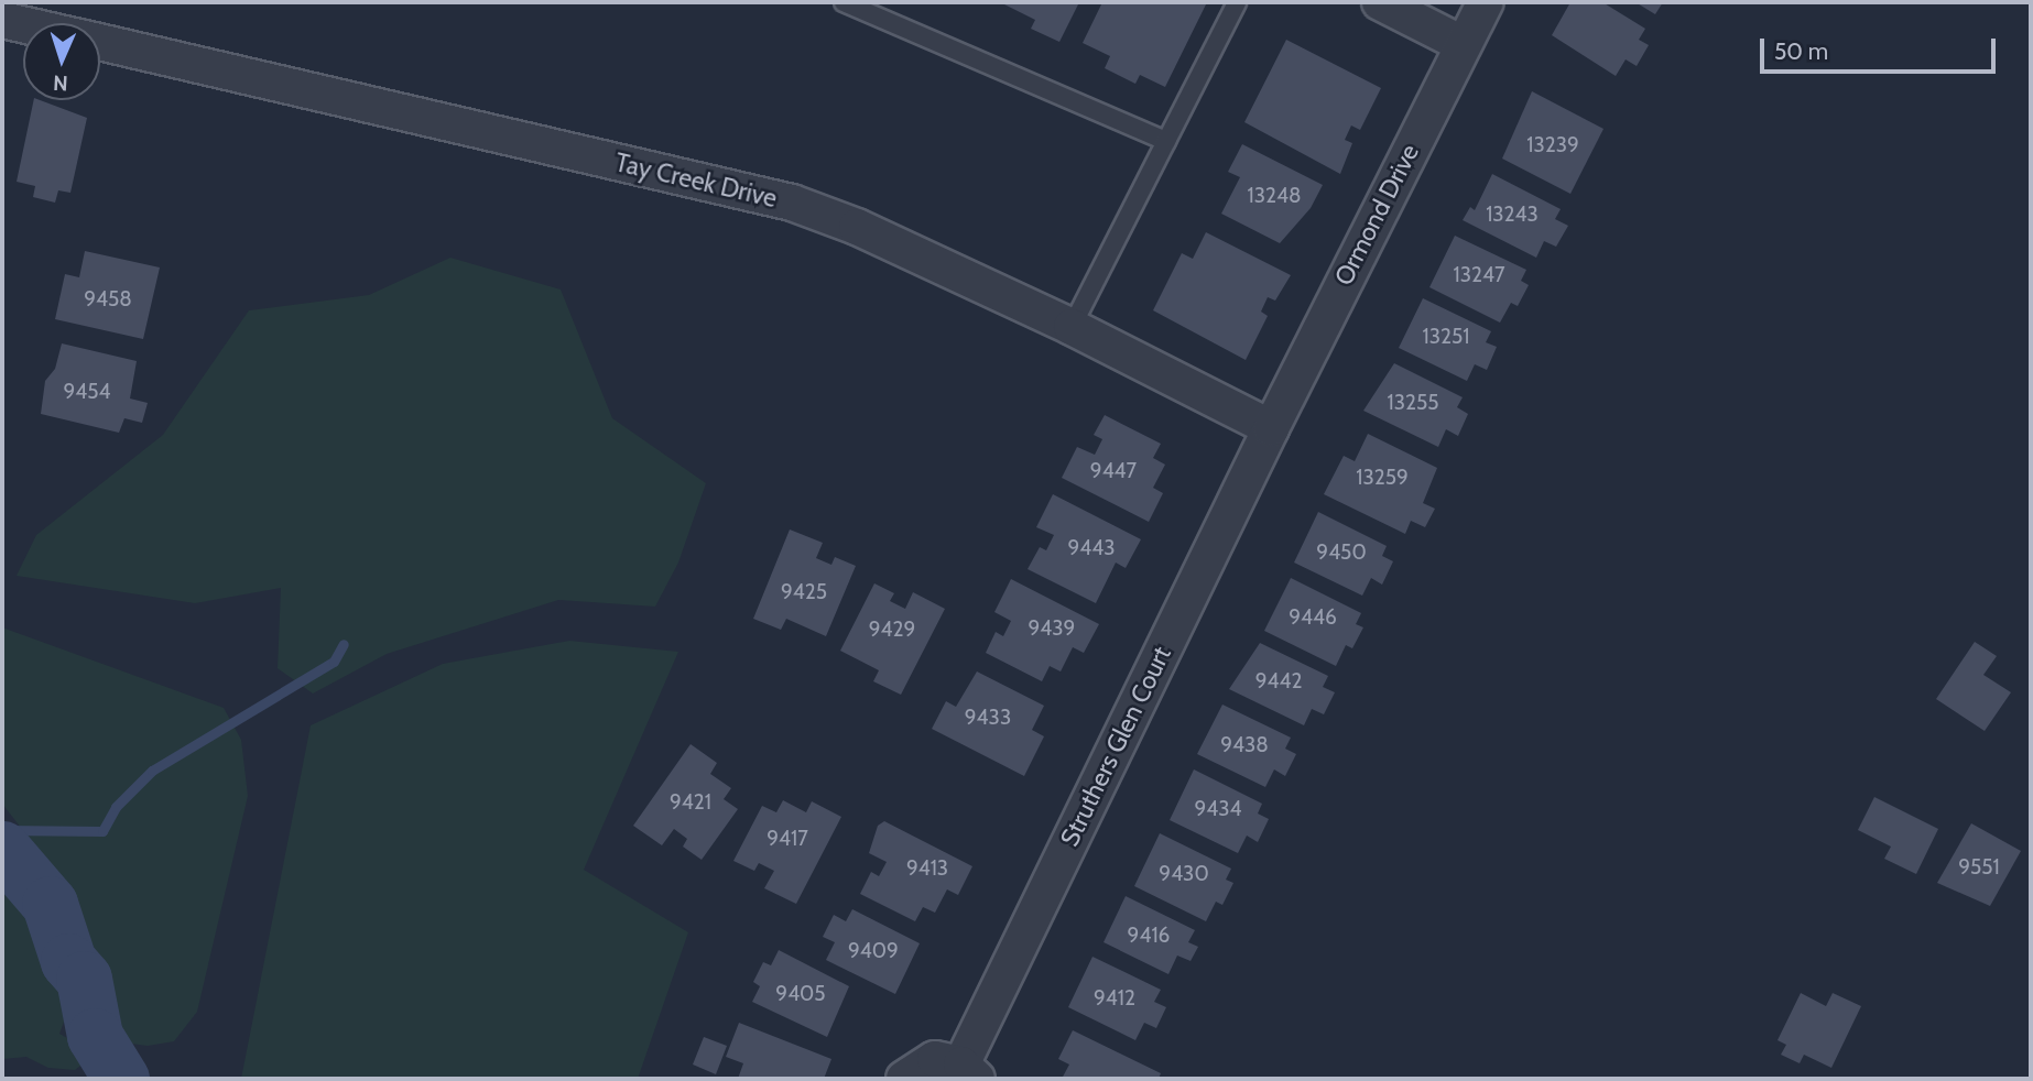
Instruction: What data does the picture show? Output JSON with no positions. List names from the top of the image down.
{
  "streets": {
    "street": ["Tay Creek Drive", "Ormond Drive", "Struthers Glen Court"]
  },
  "crossings": [
    ["Tay Creek Drive", "Ormond Drive"],
    ["Tay Creek Drive", "Struthers Glen Court"],
    ["Ormond Drive", "Struthers Glen Court"]
  ],
  "house_numbers": [
    "13239",
    "13248",
    "13243",
    "13247",
    "9458",
    "13251",
    "9454",
    "13255",
    "9447",
    "13259",
    "9443",
    "9450",
    "9425",
    "9446",
    "9439",
    "9429",
    "9442",
    "9433",
    "9438",
    "9421",
    "9434",
    "9417",
    "9551",
    "9413",
    "9430",
    "9416",
    "9409",
    "9405",
    "9412"
  ],
  "scale_bar": "50 m",
  "north": "bottom"
}
